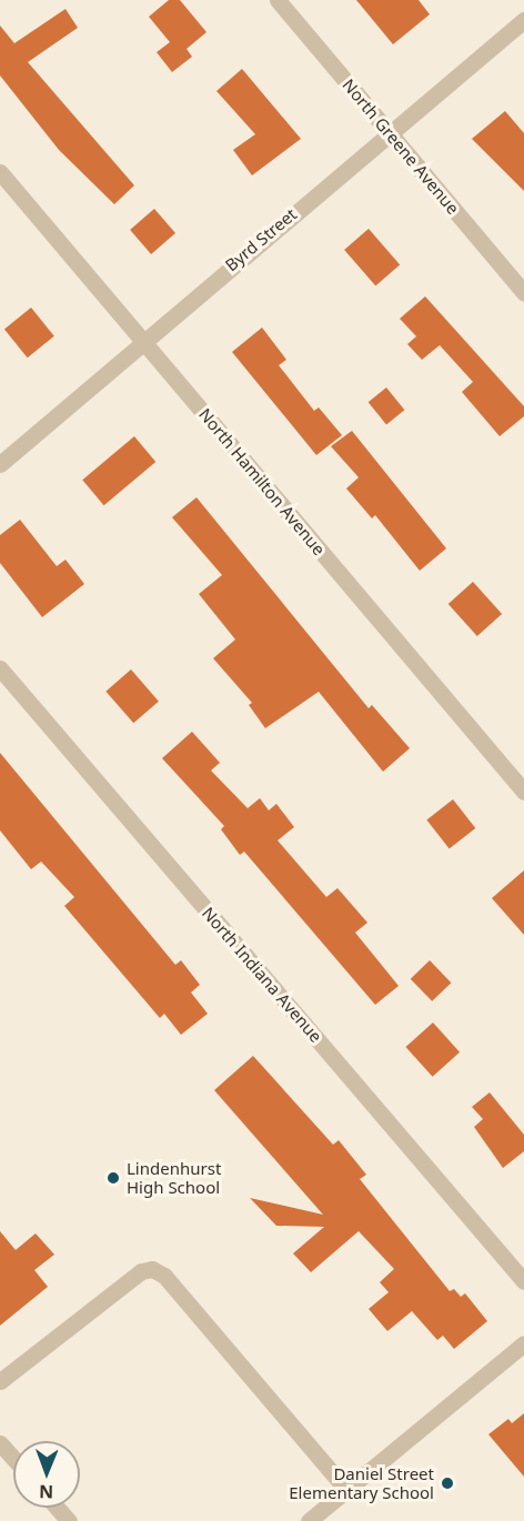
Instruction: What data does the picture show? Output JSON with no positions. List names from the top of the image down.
{
  "streets": {
    "street": [
      "North Greene Avenue",
      "Byrd Street",
      "North Hamilton Avenue",
      "North Indiana Avenue"
    ]
  },
  "crossings": [
    ["North Greene Avenue", "Byrd Street"],
    ["Byrd Street", "North Hamilton Avenue"]
  ],
  "places": ["Lindenhurst High School", "Daniel Street Elementary School"],
  "north": "bottom"
}
